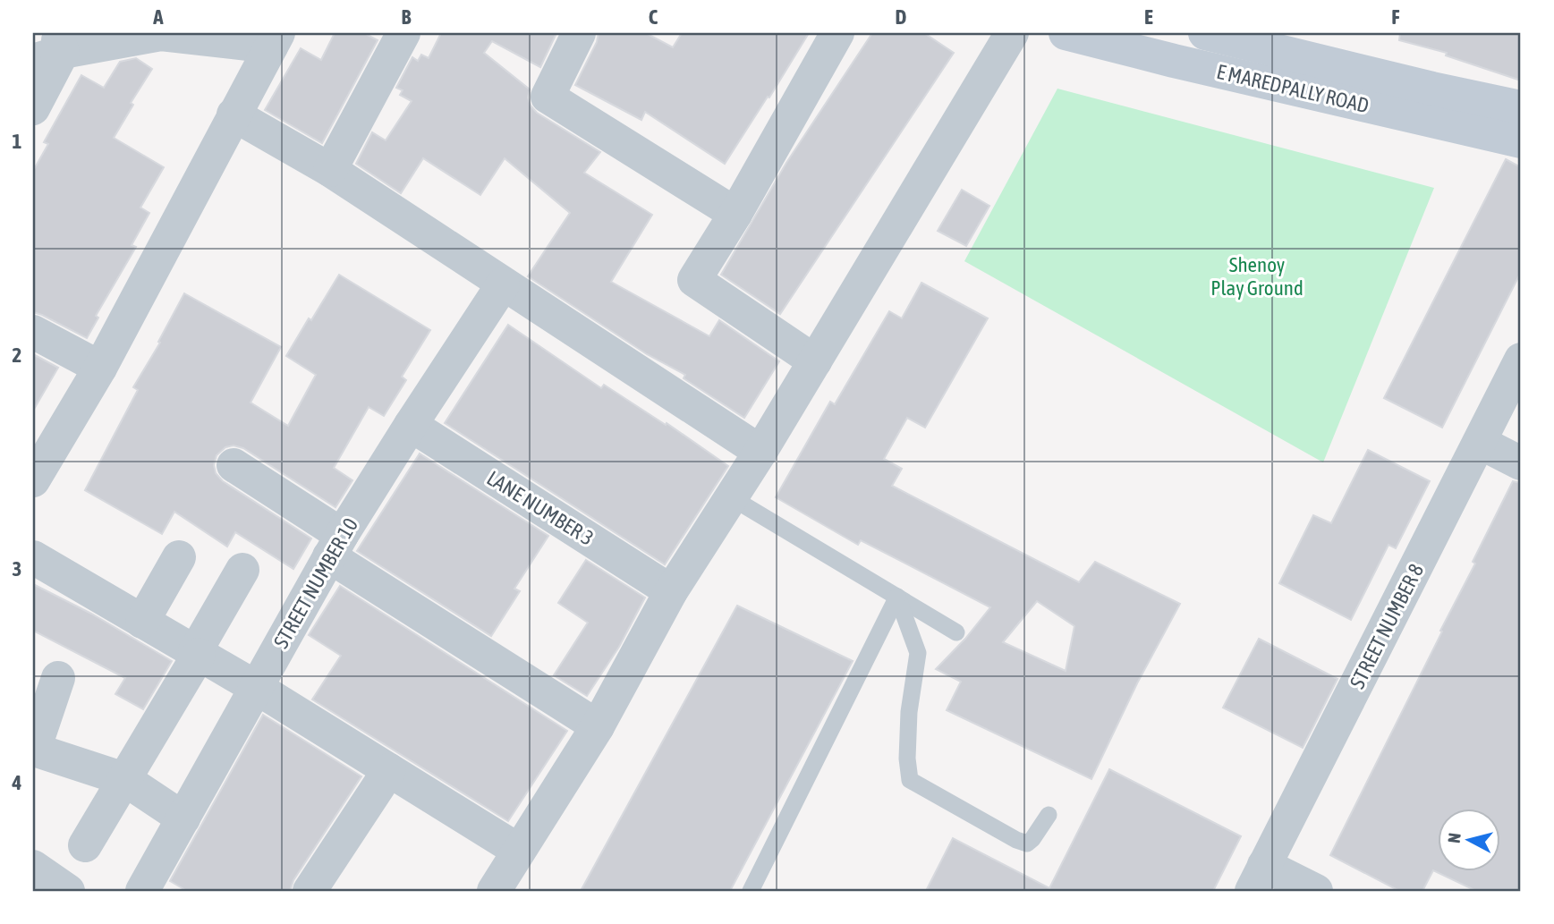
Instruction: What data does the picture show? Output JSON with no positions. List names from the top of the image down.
{
  "streets": {
    "main road": ["E MAREDPALLY ROAD"],
    "street": ["LANE NUMBER 3", "STREET NUMBER 10", "STREET NUMBER 8"]
  },
  "crossings": [
    ["LANE NUMBER 3", "STREET NUMBER 10"]
  ],
  "parks": ["Shenoy Play Ground"],
  "north": "left",
  "grid": {
    "columns": [
      "A",
      "B",
      "C",
      "D",
      "E",
      "F"
    ],
    "rows": [
      "1",
      "2",
      "3",
      "4"
    ]
  }
}
